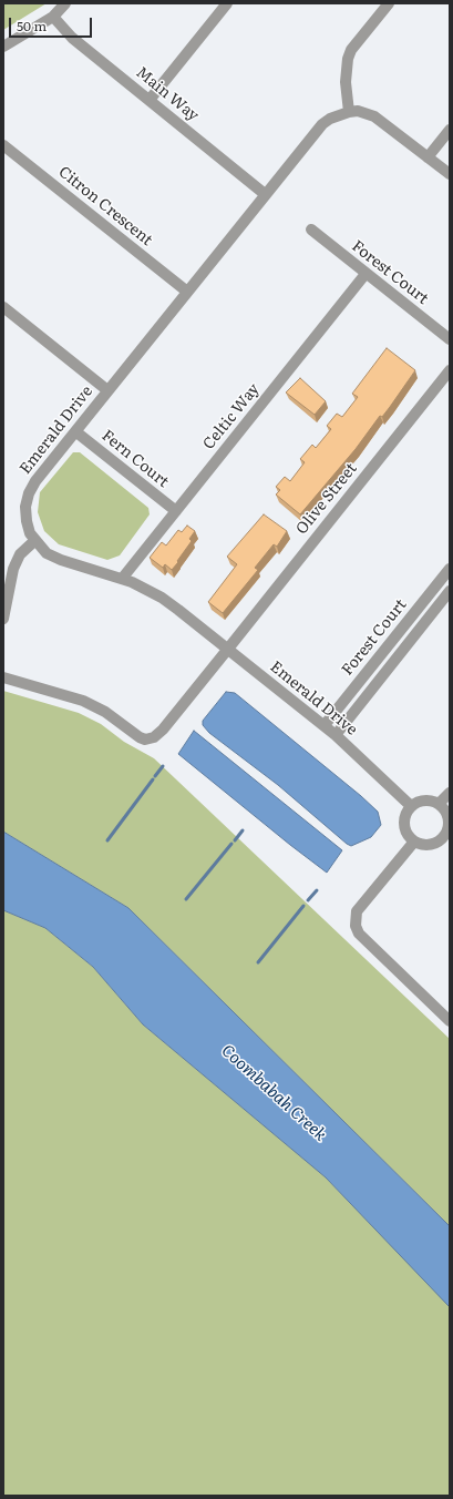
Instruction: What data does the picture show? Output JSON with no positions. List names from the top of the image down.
{
  "streets": {
    "street": [
      "Main Way",
      "Citron Crescent",
      "Forest Court",
      "Celtic Way",
      "Emerald Drive",
      "Fern Court",
      "Olive Street"
    ]
  },
  "crossings": [
    ["Main Way", "Emerald Drive"],
    ["Citron Crescent", "Emerald Drive"],
    ["Forest Court", "Celtic Way"],
    ["Forest Court", "Emerald Drive"],
    ["Celtic Way", "Emerald Drive"],
    ["Celtic Way", "Fern Court"],
    ["Emerald Drive", "Fern Court"],
    ["Emerald Drive", "Olive Street"]
  ],
  "water": ["Coombabah Creek"],
  "scale_bar": "50 m"
}
